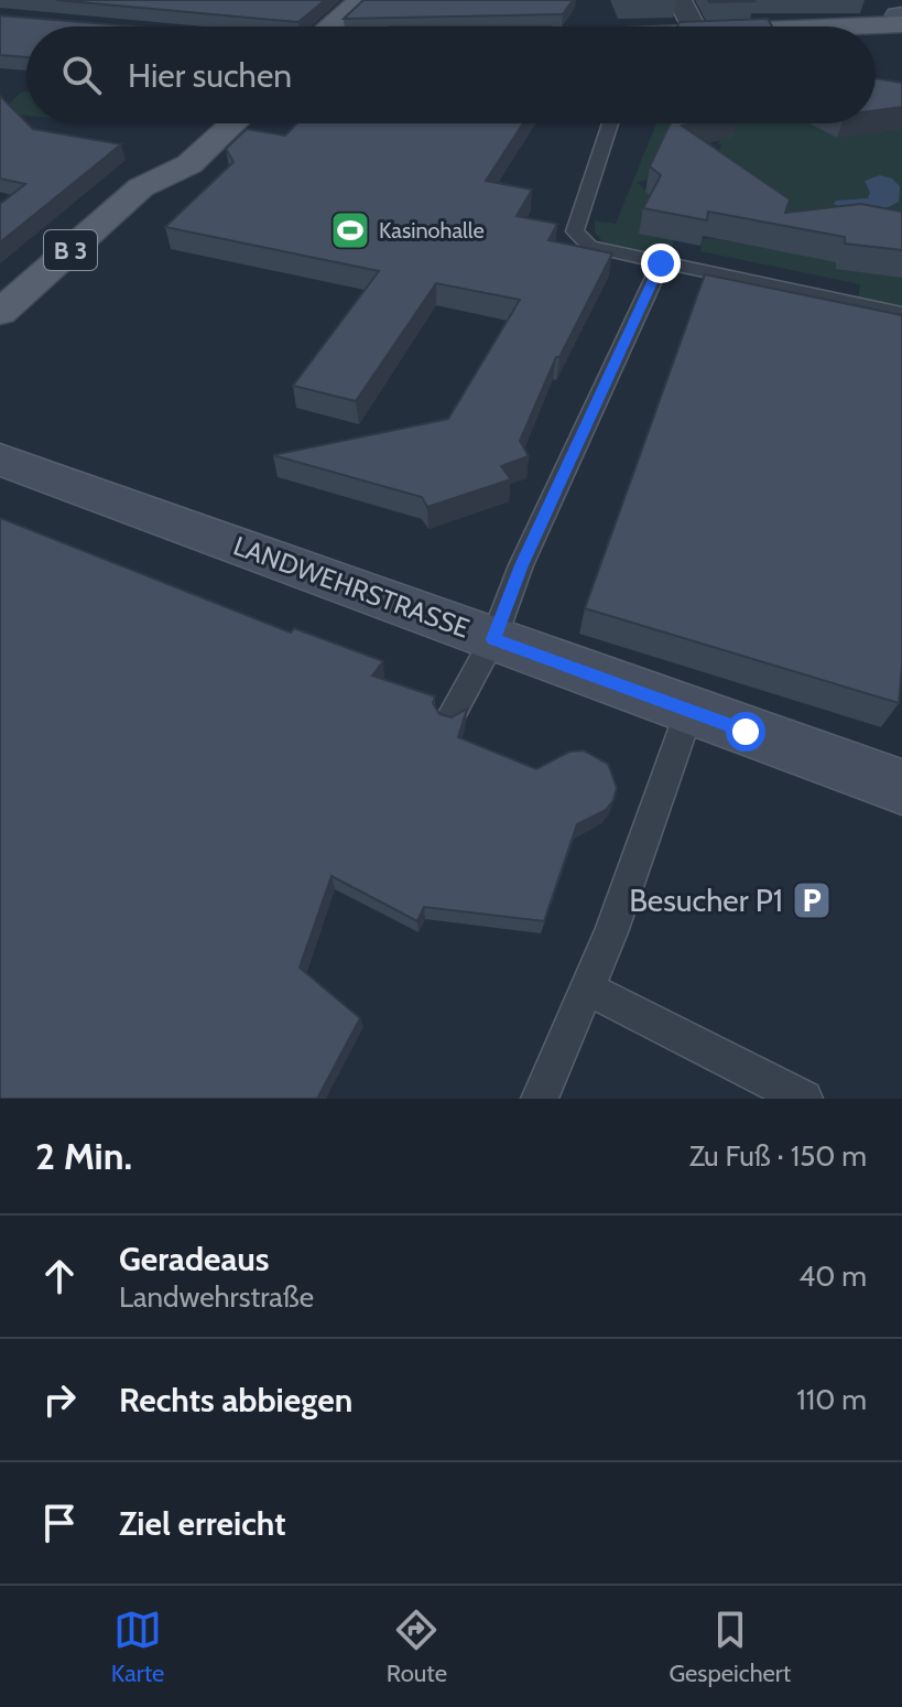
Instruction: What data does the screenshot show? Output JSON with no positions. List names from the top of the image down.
{
  "streets": {
    "main road": ["B 3"],
    "street": ["LANDWEHRSTRASSE"]
  },
  "places": {
    "sports": ["Kasinohalle"],
    "parking": ["Besucher P1"]
  },
  "page": {
    "search": "Hier suchen",
    "heading": ["2 Min.", "Zu Fuß · 150 m"],
    "list": [
      ["Geradeaus", "Landwehrstraße", "40 m"],
      ["Rechts abbiegen", "110 m"],
      "Ziel erreicht"
    ],
    "nav": ["Karte", "Route", "Gespeichert"]
  }
}
